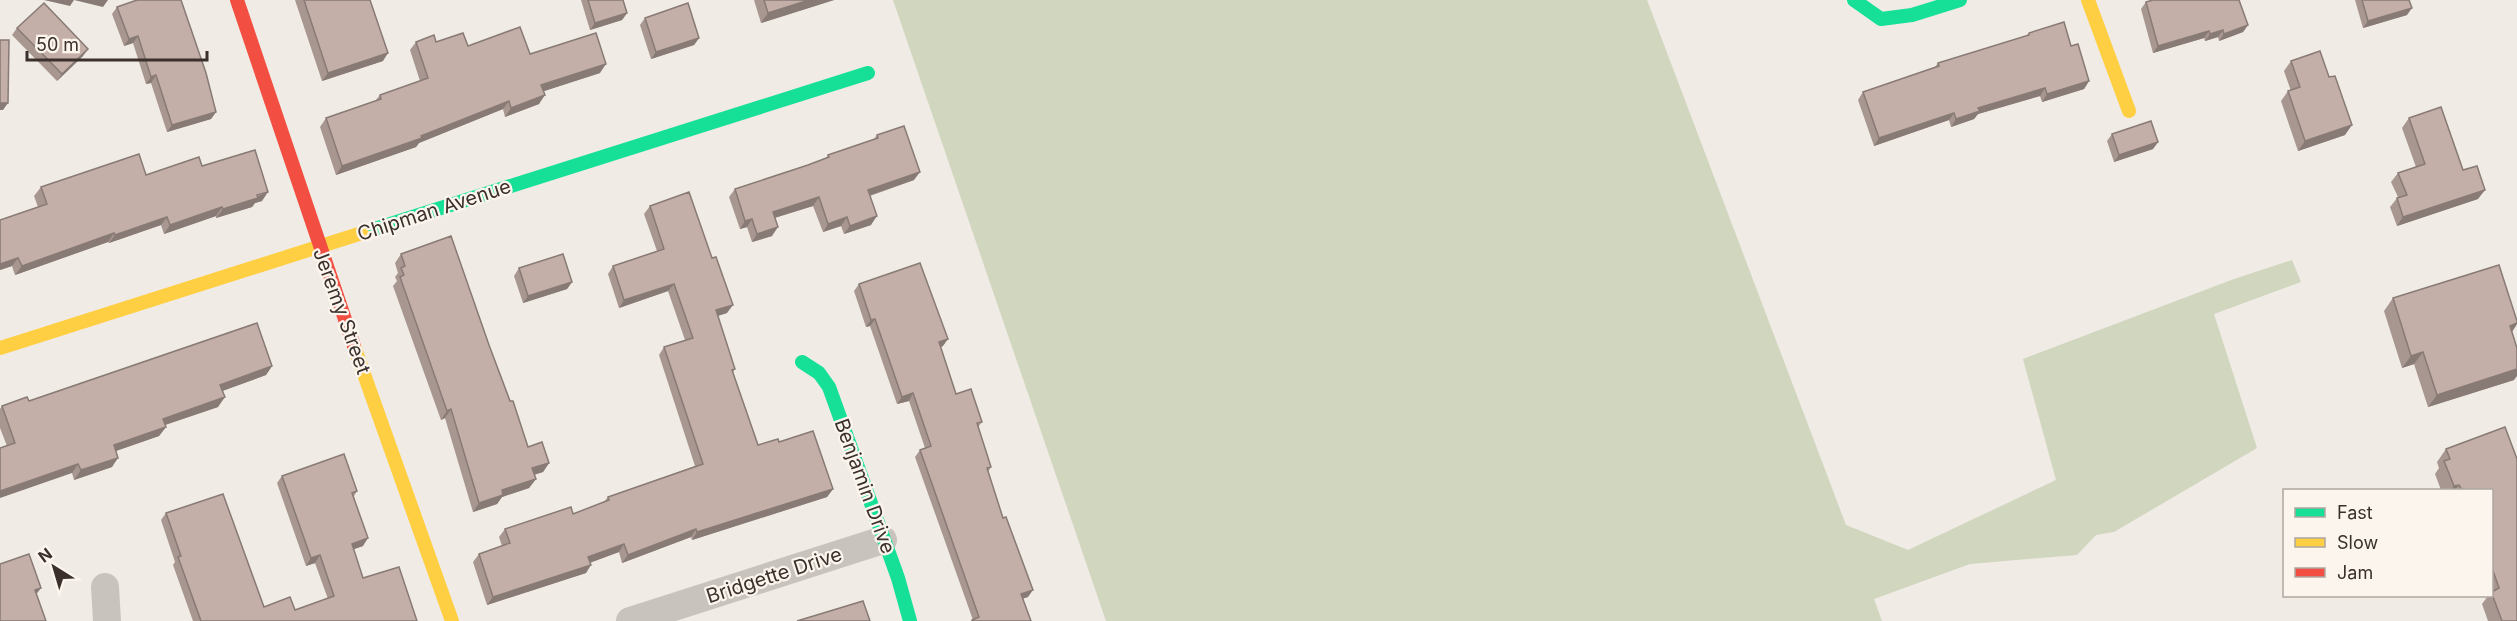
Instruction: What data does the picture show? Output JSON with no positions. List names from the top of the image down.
{
  "streets": {
    "street": [
      "Chipman Avenue",
      "Jeremy Street",
      "Benjamin Drive",
      "Bridgette Drive"
    ]
  },
  "crossings": [
    ["Chipman Avenue", "Jeremy Street"],
    ["Benjamin Drive", "Bridgette Drive"]
  ],
  "legend": ["Fast", "Slow", "Jam"],
  "scale_bar": "50 m",
  "north": "top left"
}
